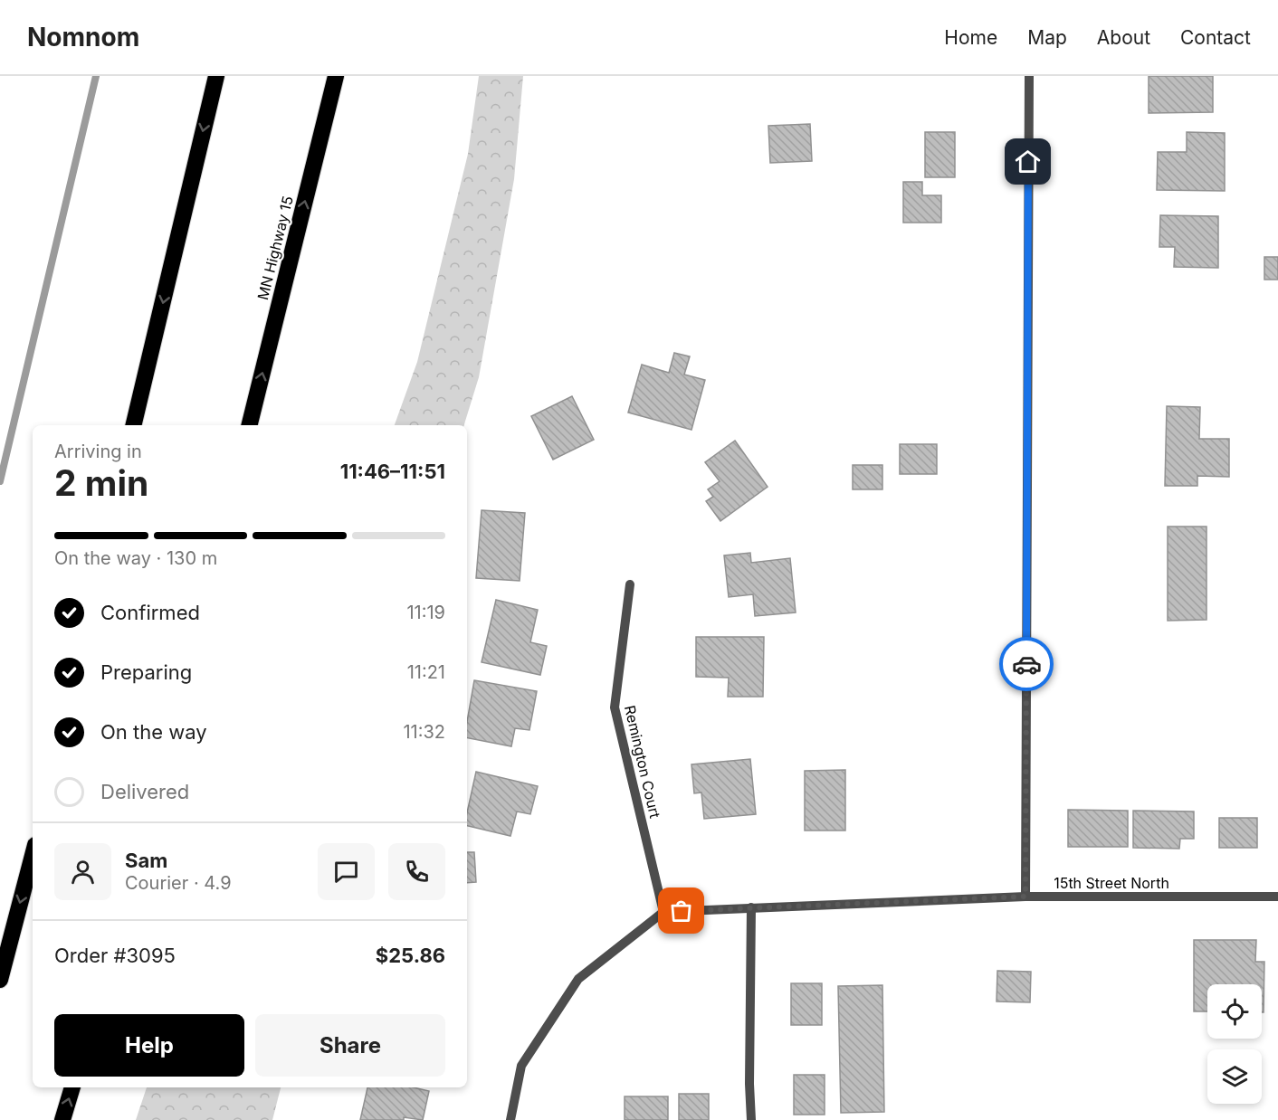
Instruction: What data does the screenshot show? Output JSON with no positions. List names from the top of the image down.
{
  "streets": {
    "highway": ["MN Highway 15"],
    "street": ["Remington Court", "15th Street North"]
  },
  "crossings": [
    ["Remington Court", "15th Street North"]
  ],
  "page": {
    "header": "Nomnom",
    "nav": [
      "Home",
      "Map",
      "About",
      "Contact"
    ],
    "heading": ["2 min", "Arriving in", "11:46–11:51"],
    "panel": [
      "Sam",
      "Courier · 4.9",
      "Order #3095",
      "$25.86"
    ],
    "bar": "On the way · 130 m",
    "list": [
      ["Confirmed", "11:19"],
      ["Preparing", "11:21"],
      ["On the way", "11:32"],
      "Delivered"
    ],
    "buttons": ["Help", "Share"]
  }
}
